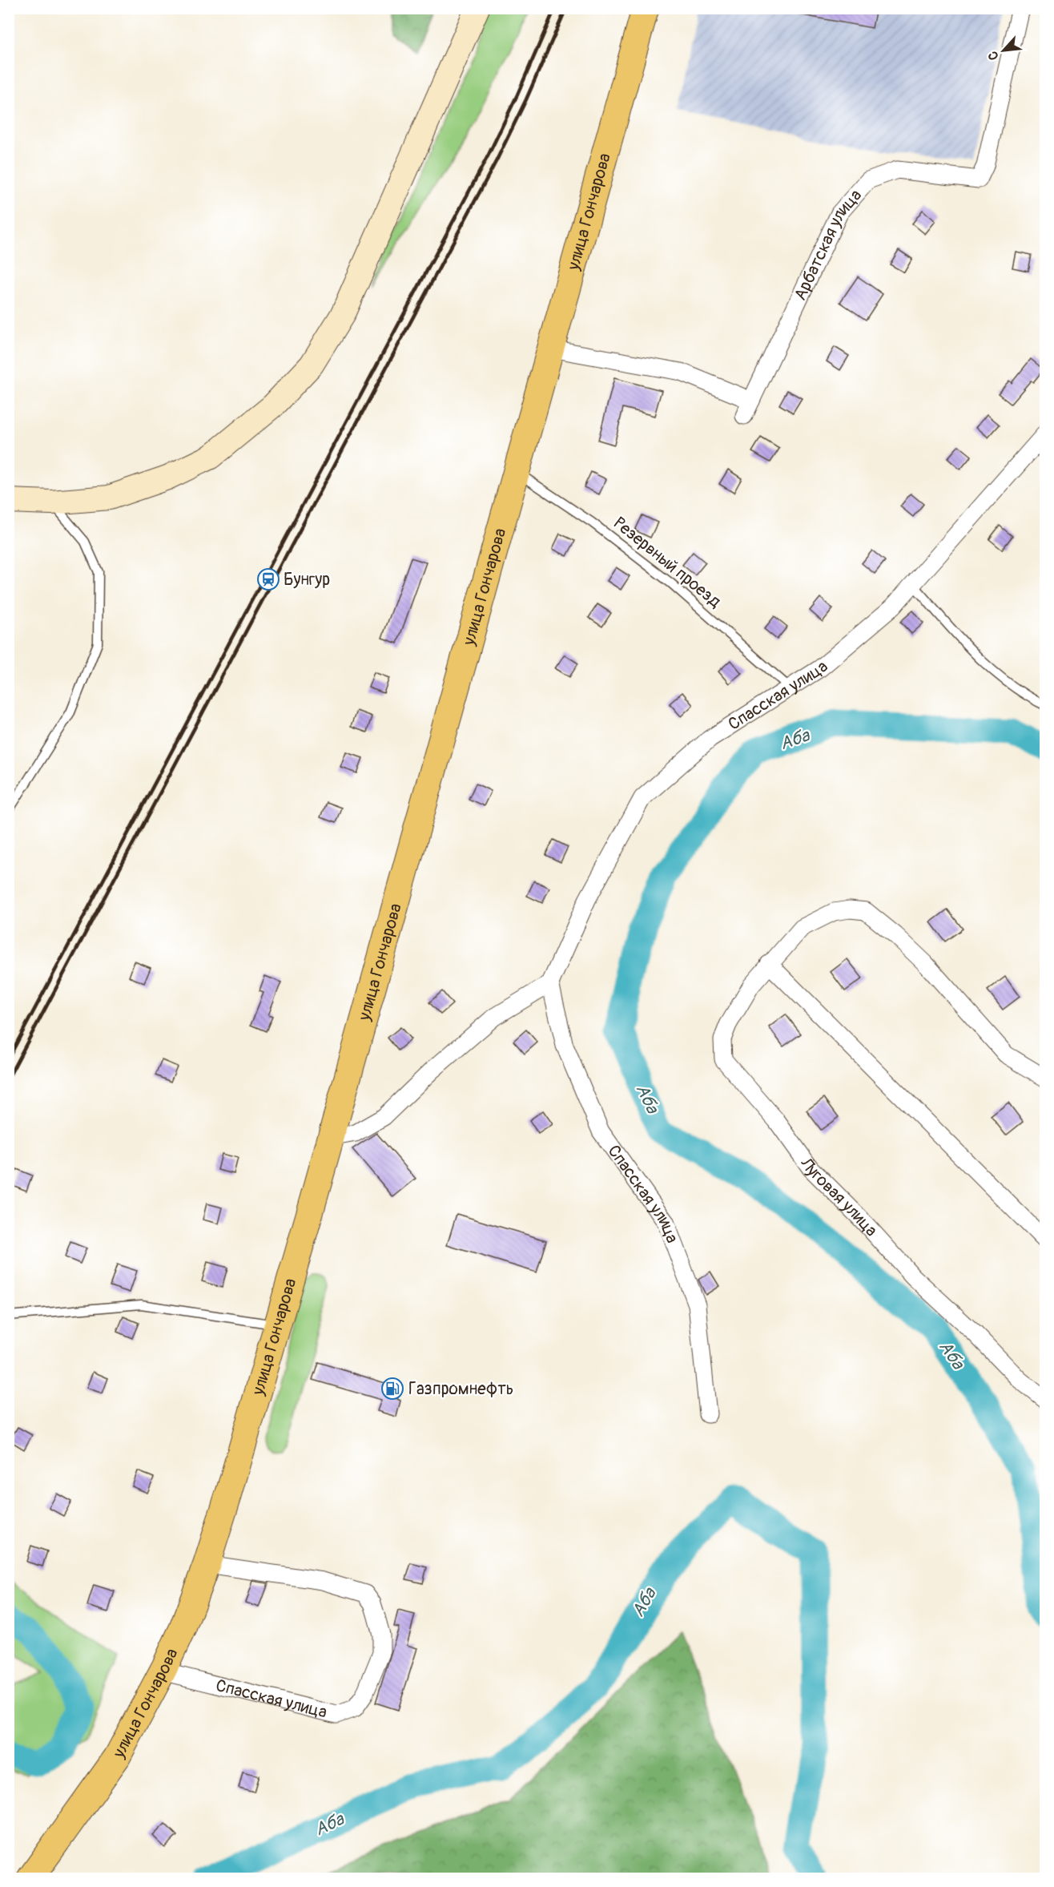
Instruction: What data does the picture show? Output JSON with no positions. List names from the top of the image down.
{
  "streets": {
    "main road": ["улица Гончарова"],
    "street": ["Арбатская улица", "Спасская улица", "Луговая улица"],
    "lane": ["Резервный проезд"]
  },
  "crossings": [
    ["улица Гончарова", "Арбатская улица"],
    ["улица Гончарова", "Резервный проезд"],
    ["улица Гончарова", "Спасская улица"],
    ["Резервный проезд", "Спасская улица"]
  ],
  "water": ["Аба"],
  "places": {
    "station": ["Бунгур"],
    "fuel station": ["Газпромнефть"]
  },
  "north": "bottom left"
}
